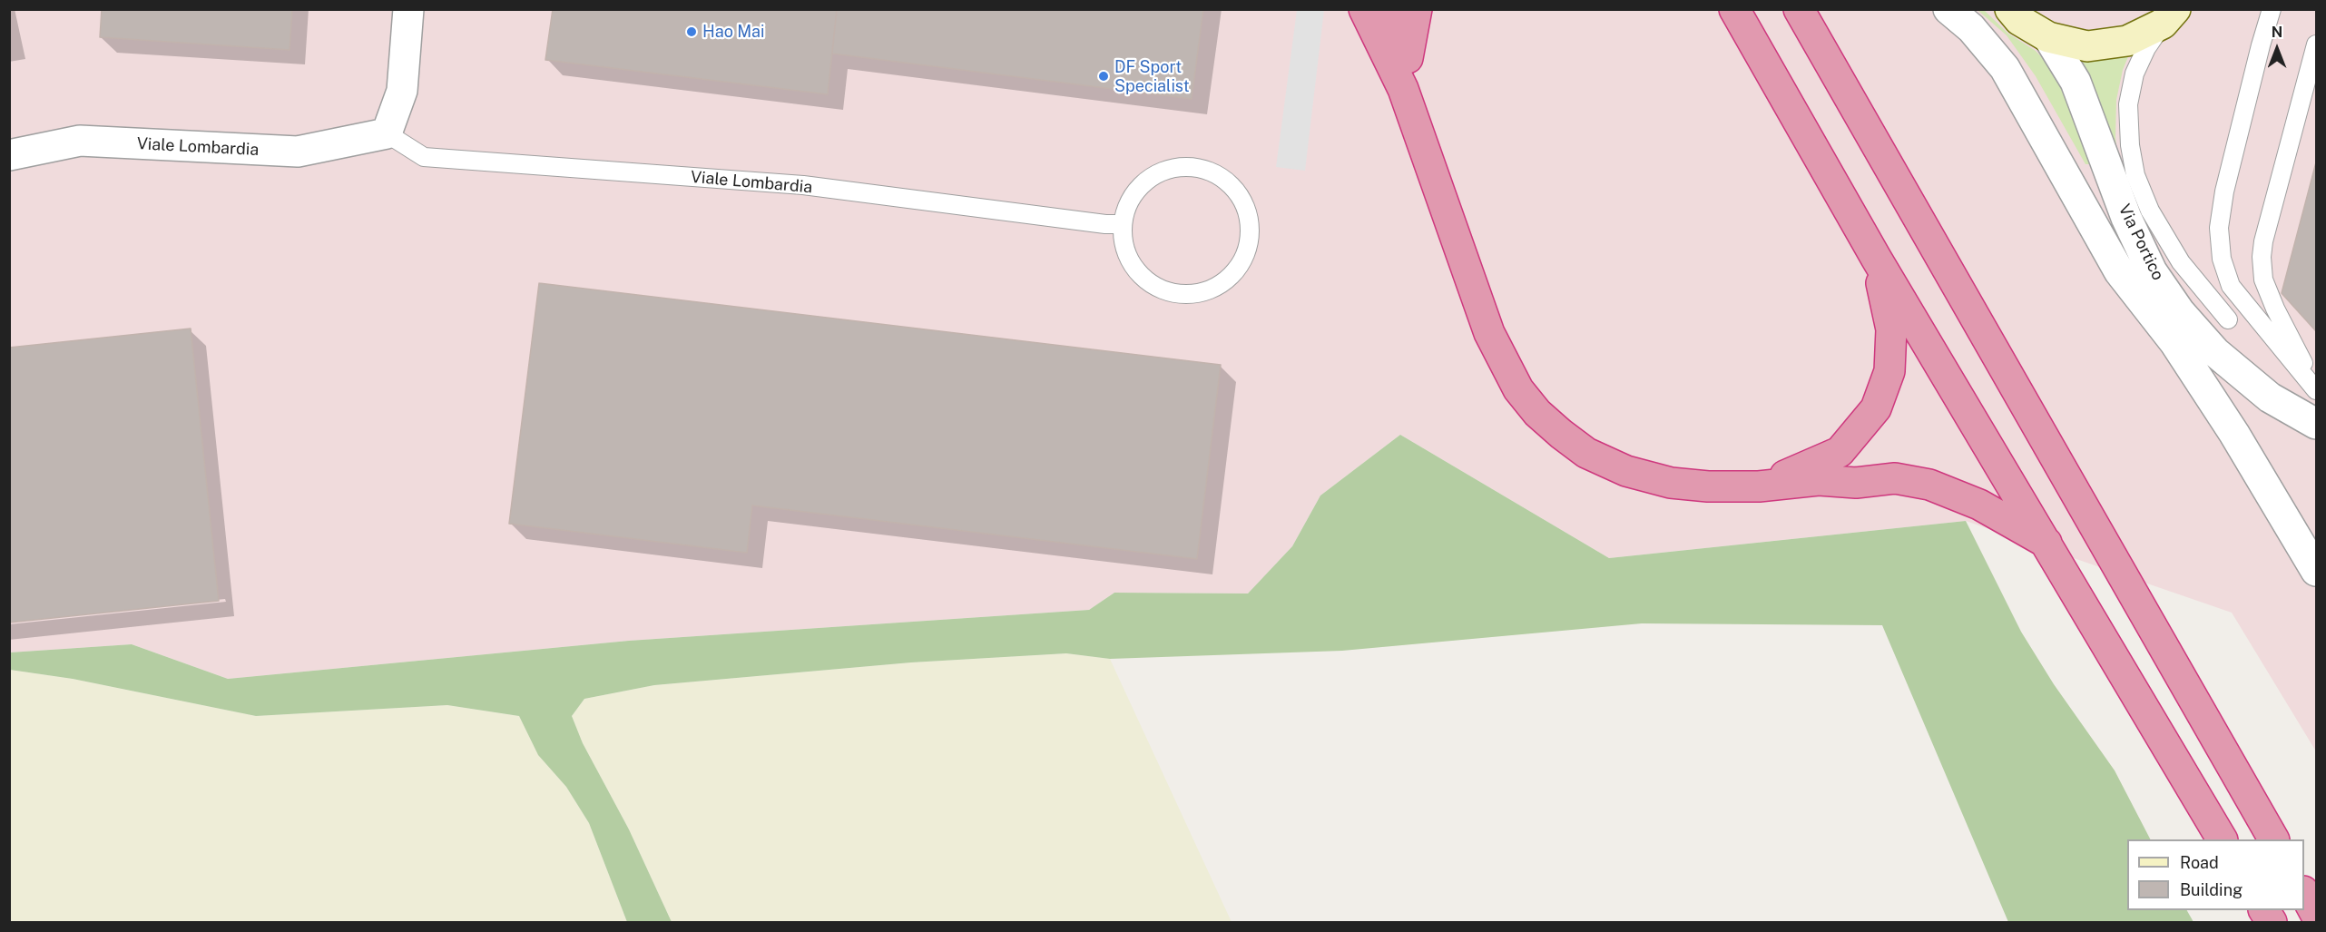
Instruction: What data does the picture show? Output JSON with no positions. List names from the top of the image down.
{
  "streets": {
    "main road": ["Via Portico"],
    "street": ["Viale Lombardia"]
  },
  "places": ["Hao Mai", "DF Sport Specialist"],
  "legend": ["Road", "Building"],
  "north": "top"
}
